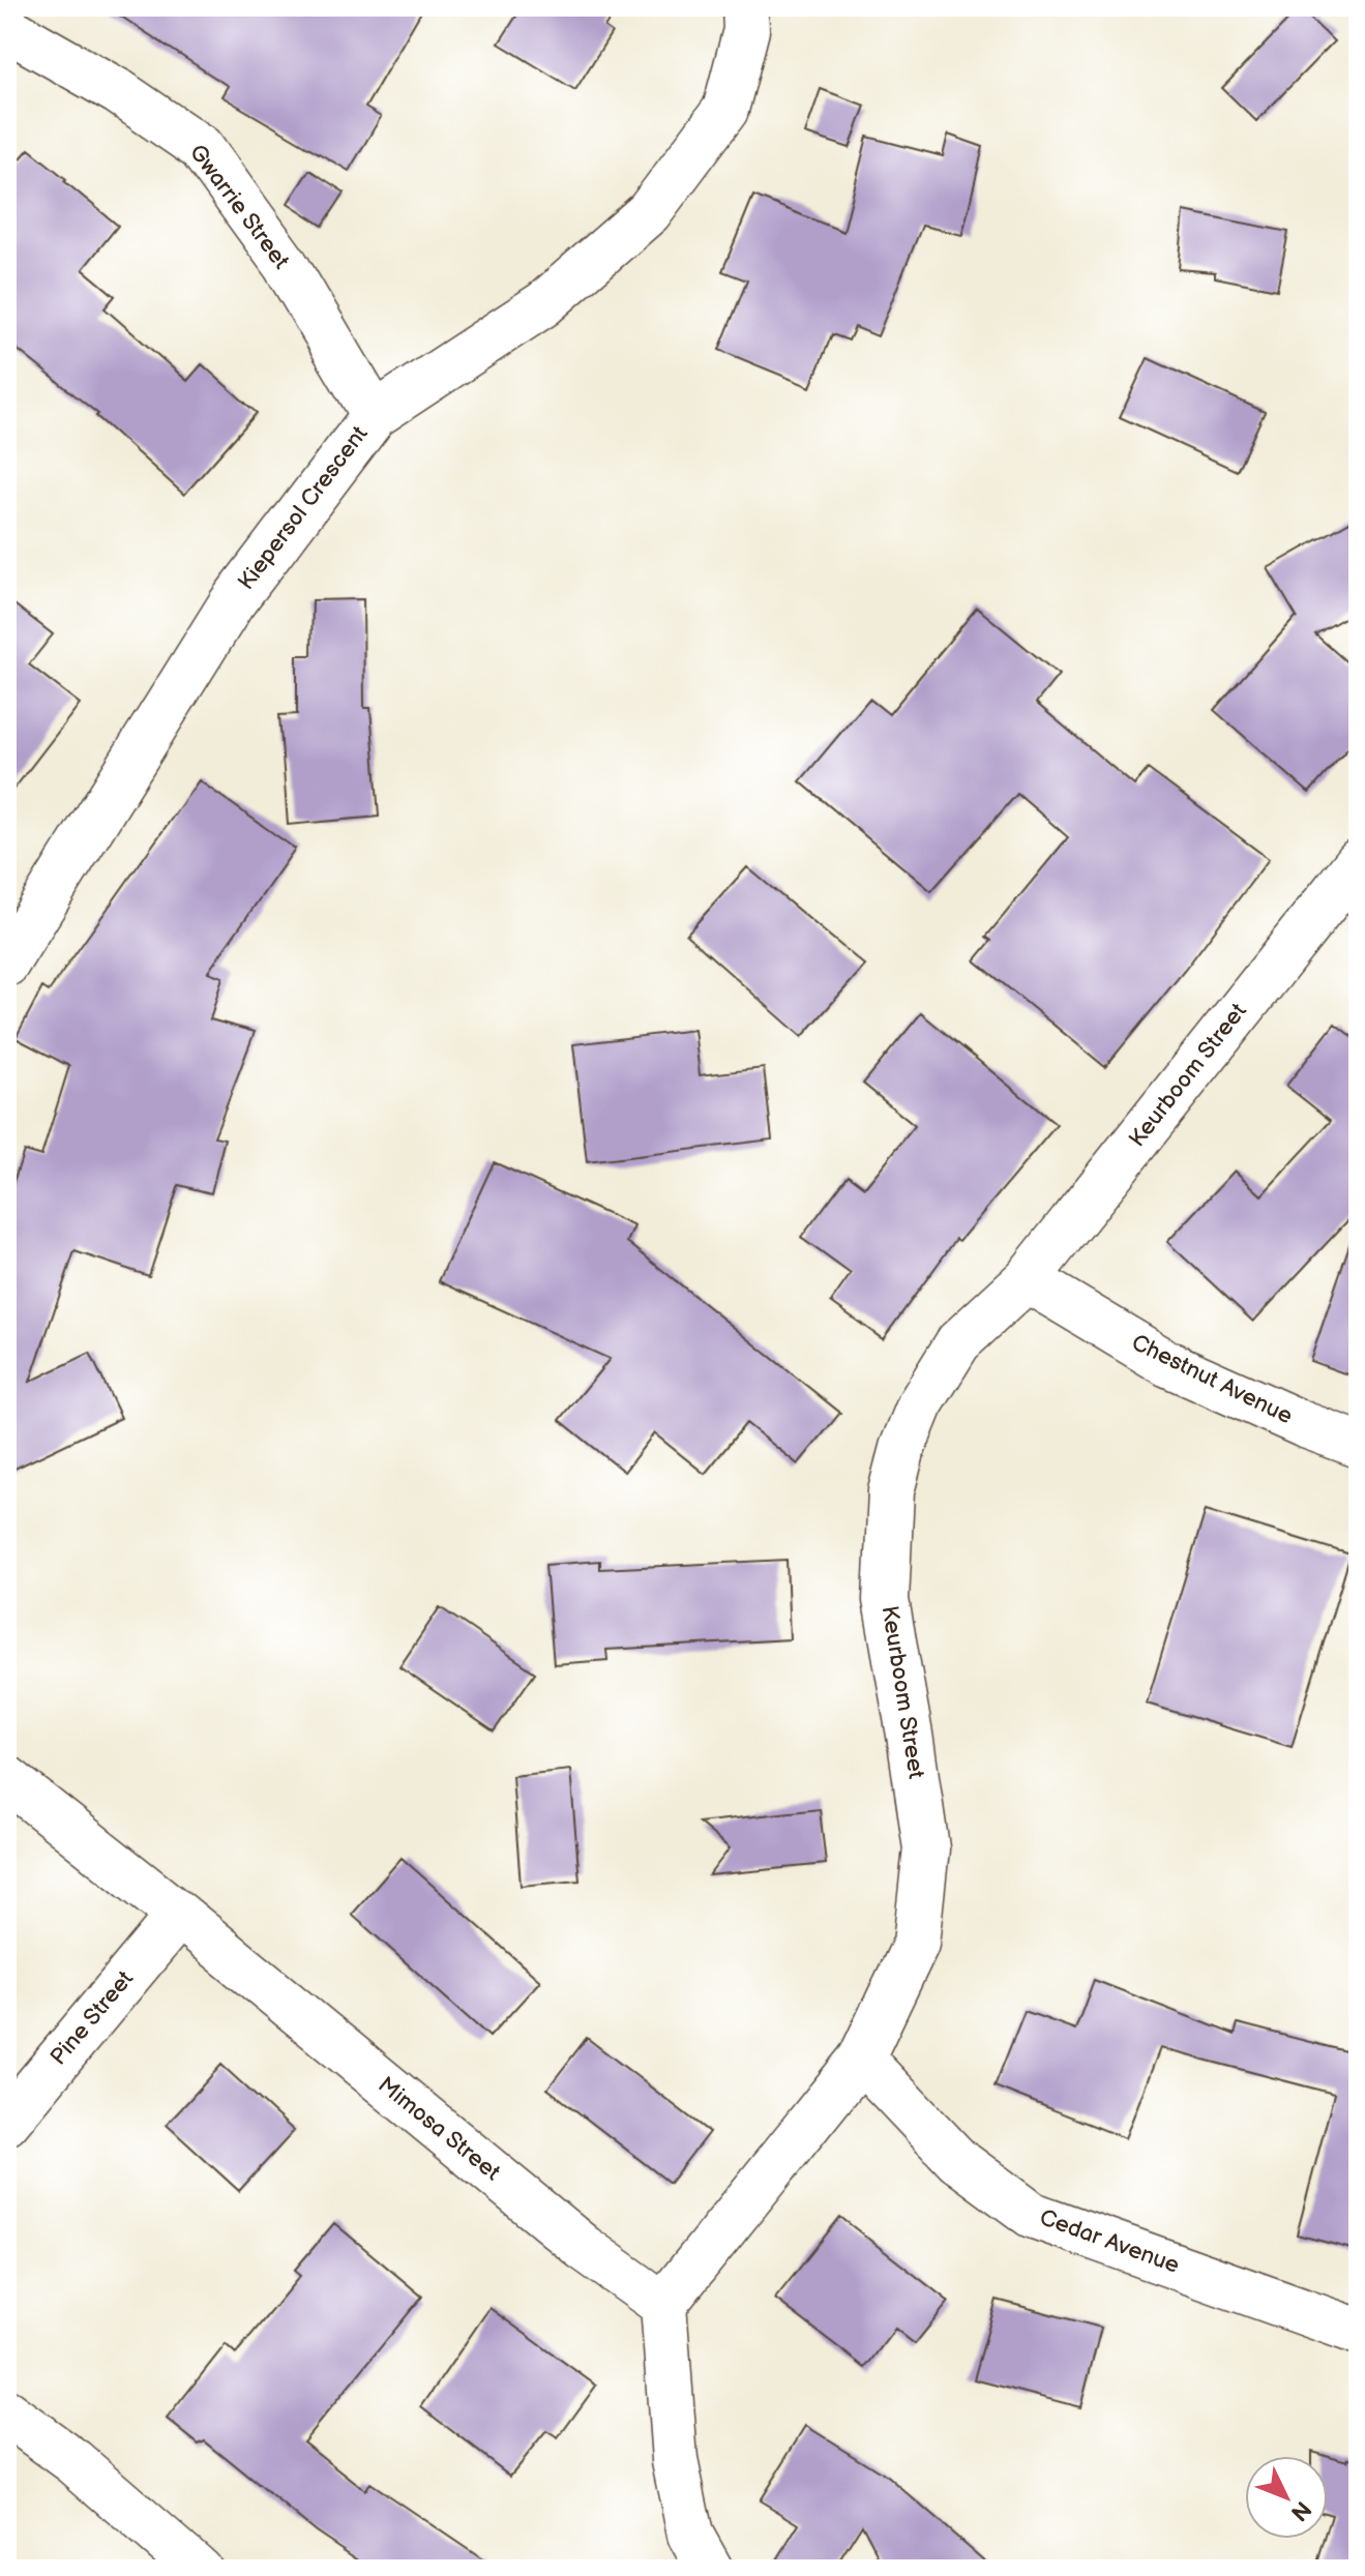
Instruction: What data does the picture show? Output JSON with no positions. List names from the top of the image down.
{
  "streets": {
    "street": [
      "Gwarrie Street",
      "Kiepersol Crescent",
      "Keurboom Street",
      "Chestnut Avenue",
      "Pine Street",
      "Mimosa Street",
      "Cedar Avenue"
    ]
  },
  "crossings": [
    ["Gwarrie Street", "Kiepersol Crescent"],
    ["Keurboom Street", "Chestnut Avenue"],
    ["Keurboom Street", "Mimosa Street"],
    ["Keurboom Street", "Cedar Avenue"],
    ["Pine Street", "Mimosa Street"]
  ],
  "north": "bottom right"
}
